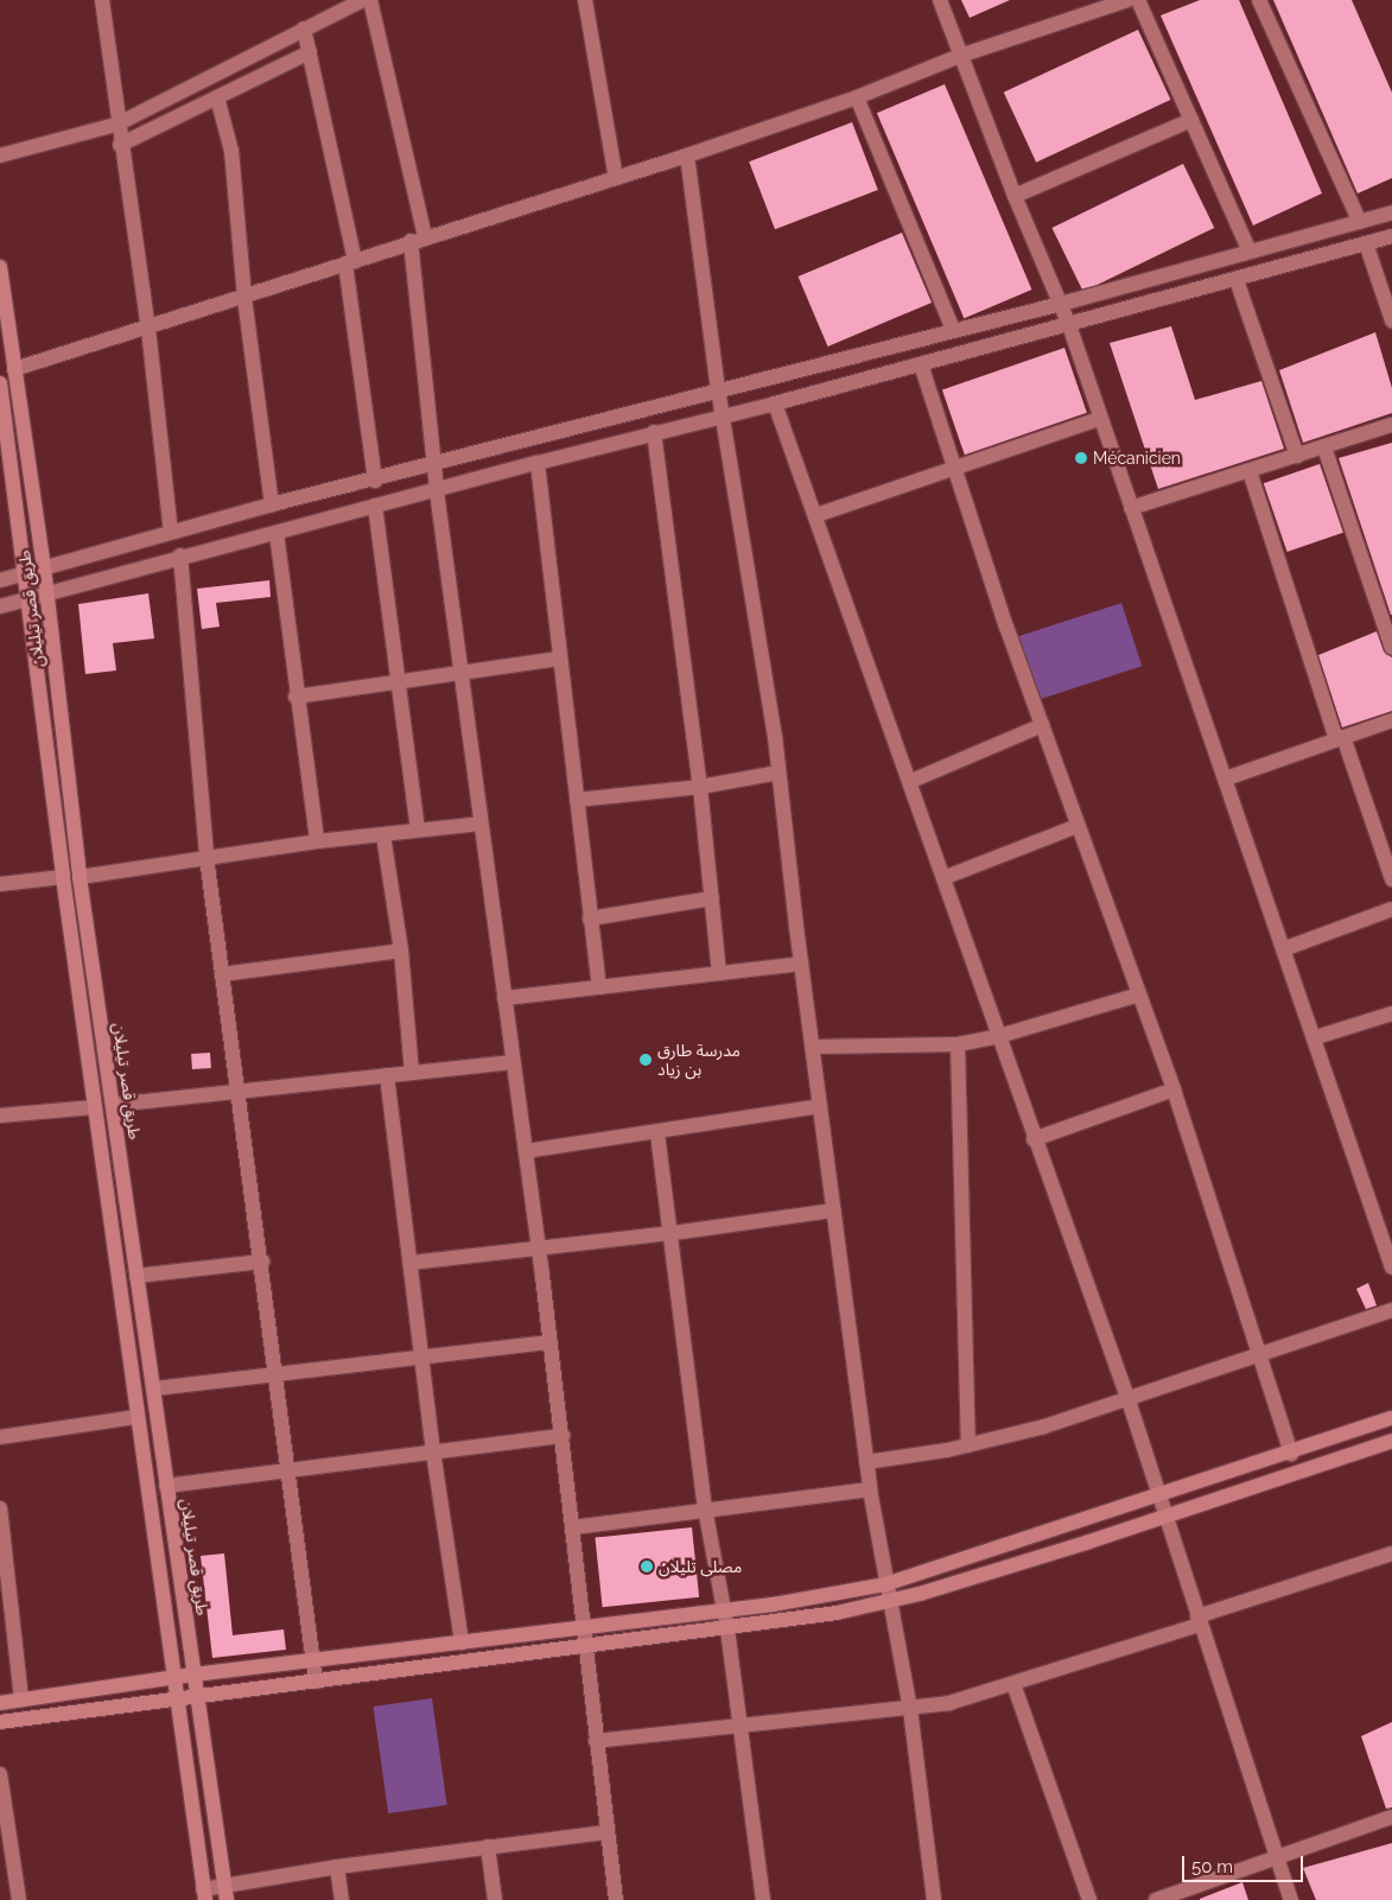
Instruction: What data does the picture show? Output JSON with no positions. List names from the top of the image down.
{
  "streets": {
    "main road": ["طريق قصر تيليلان"]
  },
  "places": ["Mécanicien", "مدرسة طارق بن زياد", "مصلى تليلان"],
  "scale_bar": "50 m"
}
